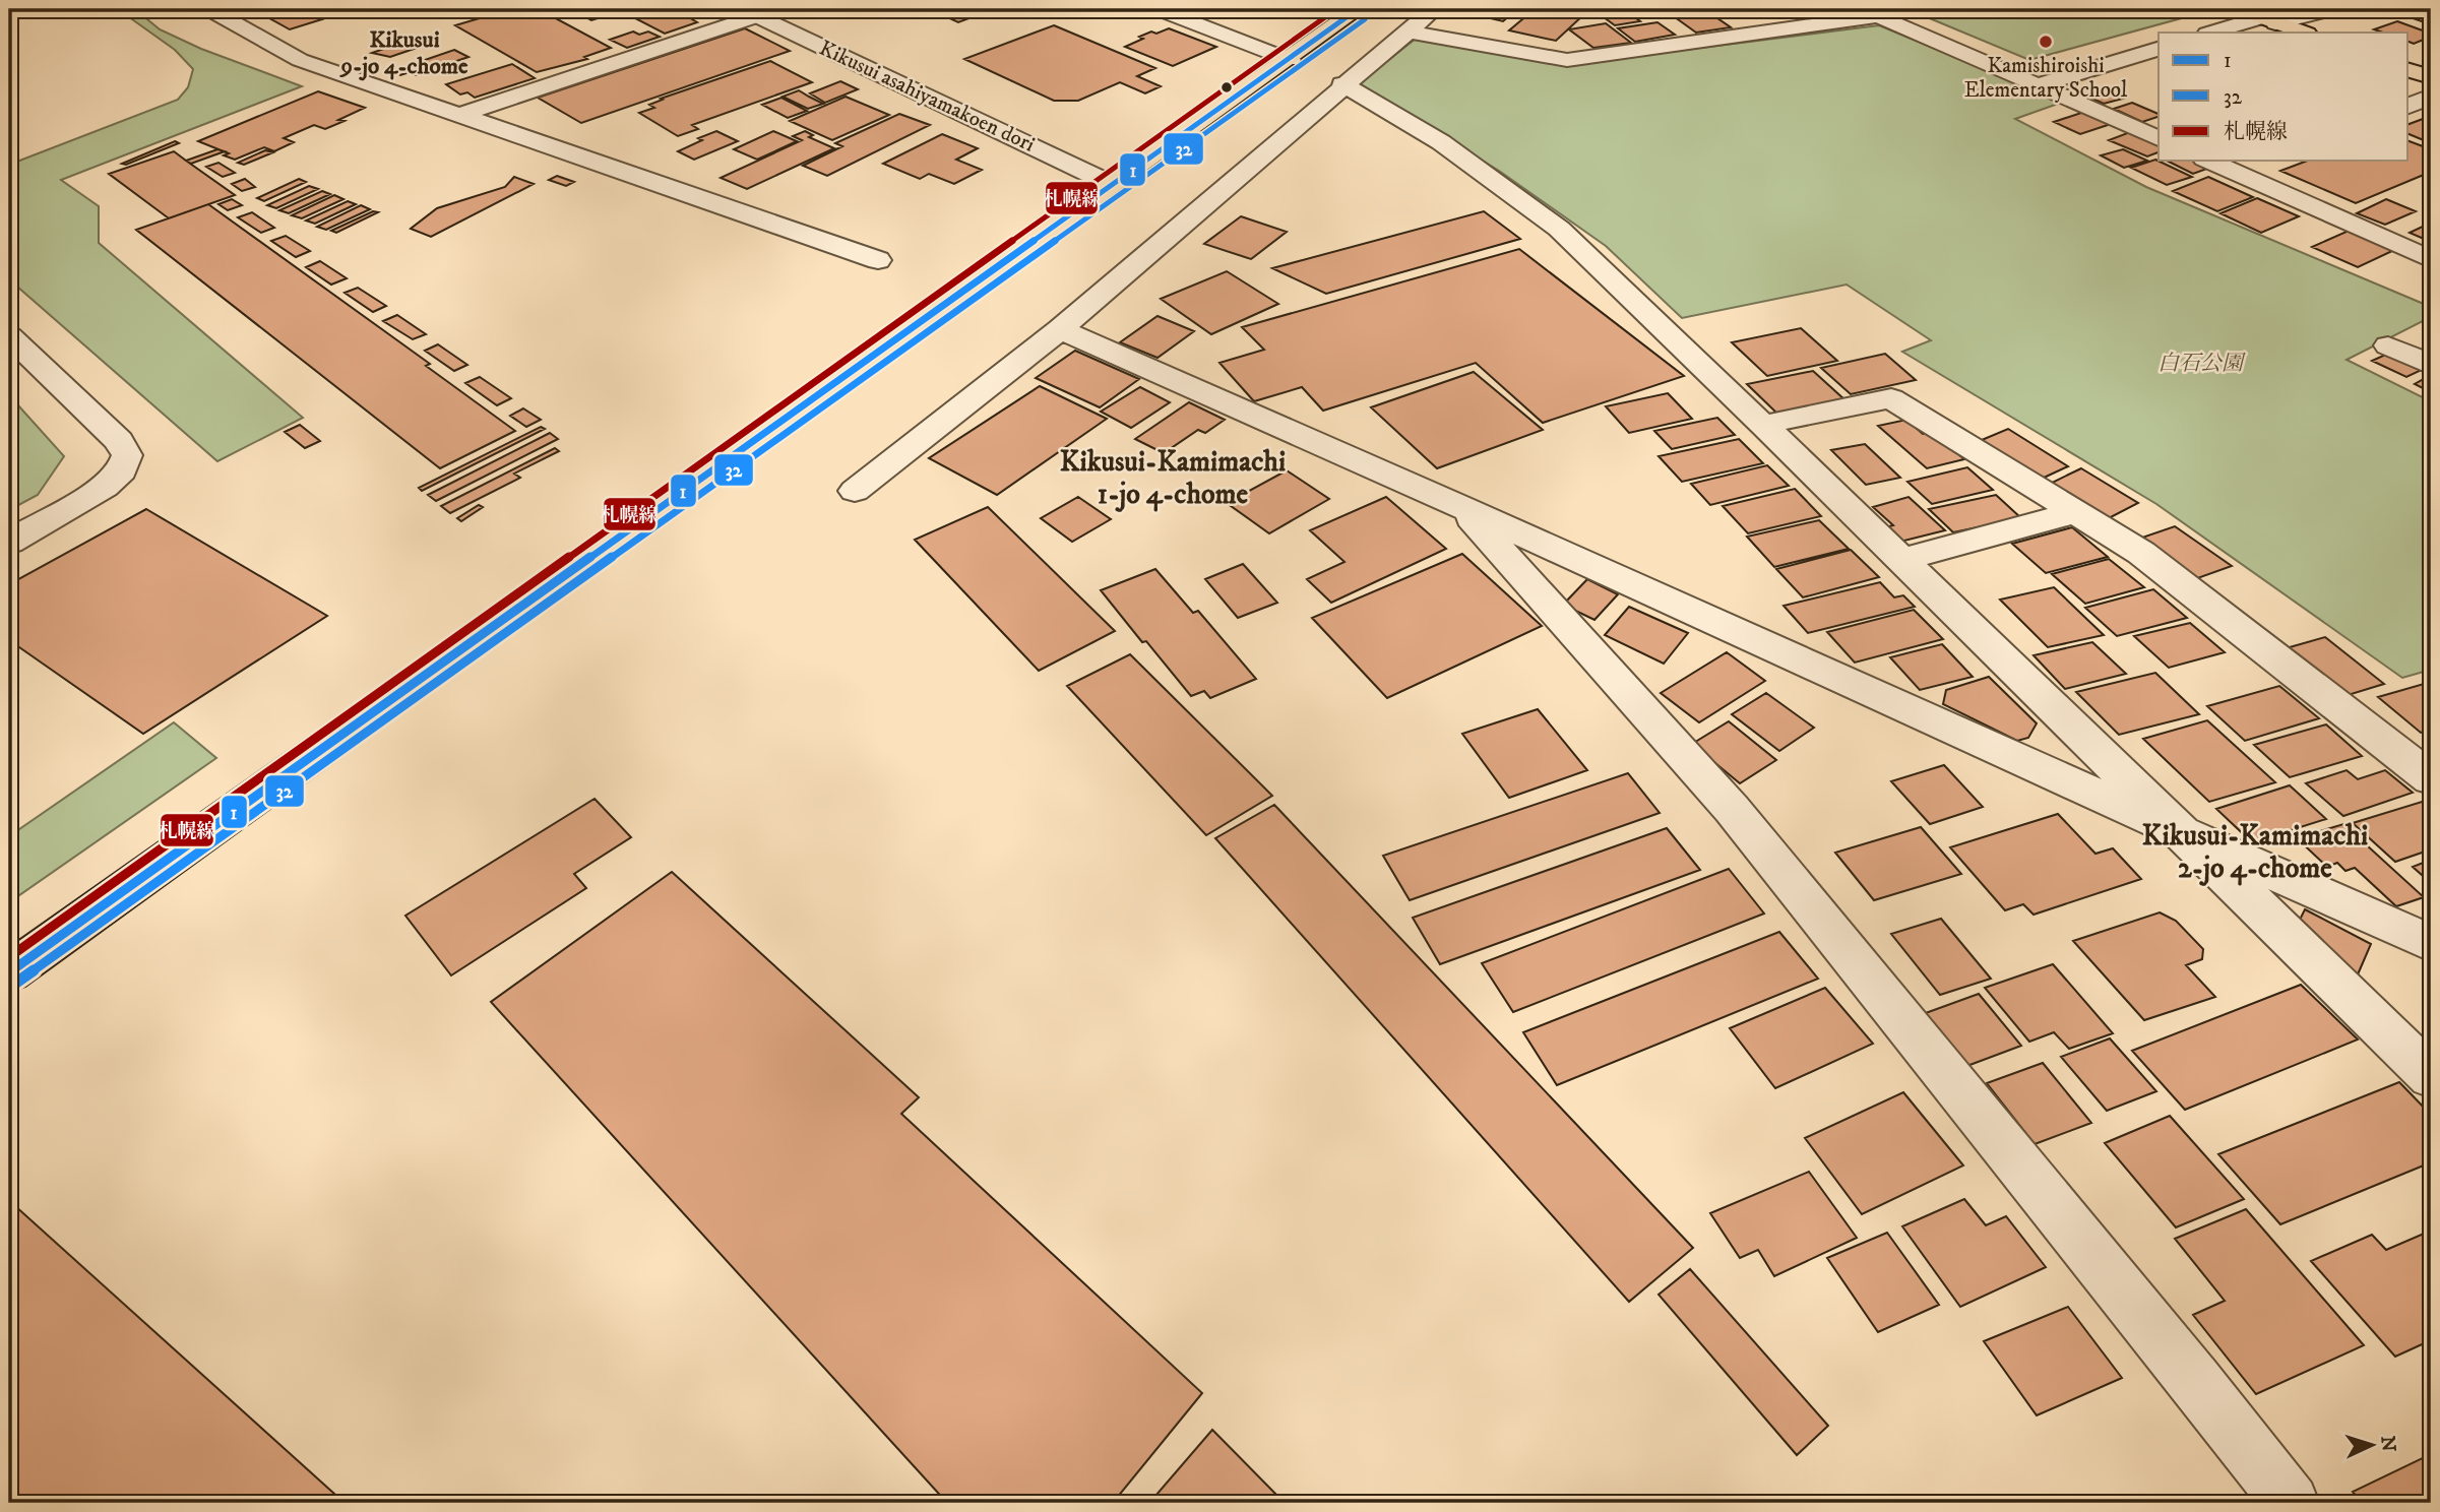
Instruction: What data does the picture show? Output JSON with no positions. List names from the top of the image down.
{
  "streets": {
    "street": ["Kikusui asahiyamakoen dori"]
  },
  "districts": ["Kikusui 9-jo 4-chome", "Kikusui-Kamimachi 1-jo 4-chome", "Kikusui-Kamimachi 2-jo 4-chome"],
  "parks": ["白石公園"],
  "places": ["Kamishiroishi Elementary School"],
  "lines": ["transit line 1", "transit line 札幌線", "transit line 32"],
  "legend": ["1", "32", "札幌線"],
  "north": "right"
}
